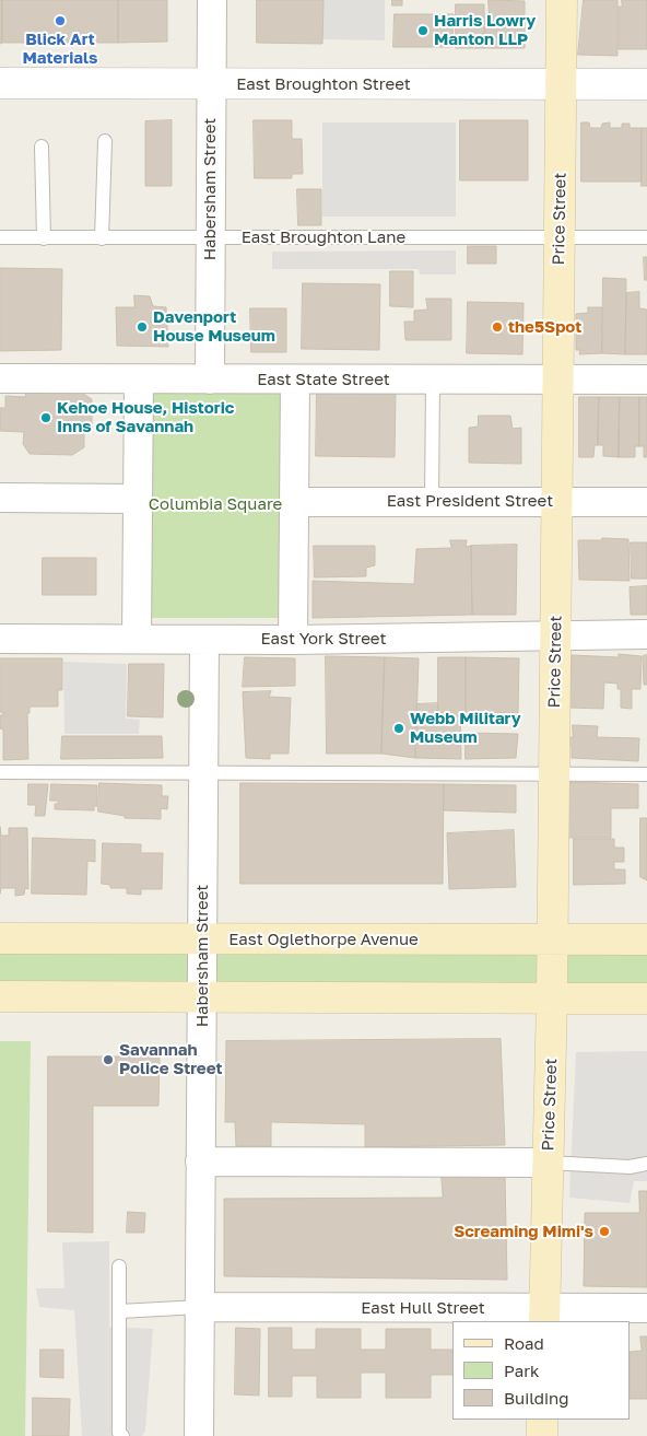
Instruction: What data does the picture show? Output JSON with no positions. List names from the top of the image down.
{
  "streets": {
    "main road": ["Price Street", "East Oglethorpe Avenue"],
    "street": [
      "East Broughton Street",
      "Habersham Street",
      "East State Street",
      "East President Street",
      "East York Street",
      "East Hull Street"
    ],
    "lane": ["East Broughton Lane"]
  },
  "crossings": [
    ["East Broughton Street", "Habersham Street"],
    ["East Broughton Street", "Price Street"],
    ["Habersham Street", "East Broughton Lane"],
    ["Habersham Street", "East State Street"],
    ["Habersham Street", "East York Street"],
    ["Habersham Street", "East Oglethorpe Avenue"],
    ["Habersham Street", "East Hull Street"],
    ["Price Street", "East Broughton Lane"],
    ["Price Street", "East State Street"],
    ["Price Street", "East President Street"],
    ["Price Street", "East York Street"],
    ["Price Street", "East Oglethorpe Avenue"],
    ["Price Street", "East Hull Street"]
  ],
  "parks": ["Columbia Square"],
  "places": [
    "Blick Art Materials",
    "Harris Lowry Manton LLP",
    "Davenport House Museum",
    "the5Spot",
    "Kehoe House, Historic Inns of Savannah",
    "Webb Military Museum",
    "Savannah Police Street",
    "Screaming Mimi's"
  ],
  "legend": ["Road", "Park", "Building"]
}
